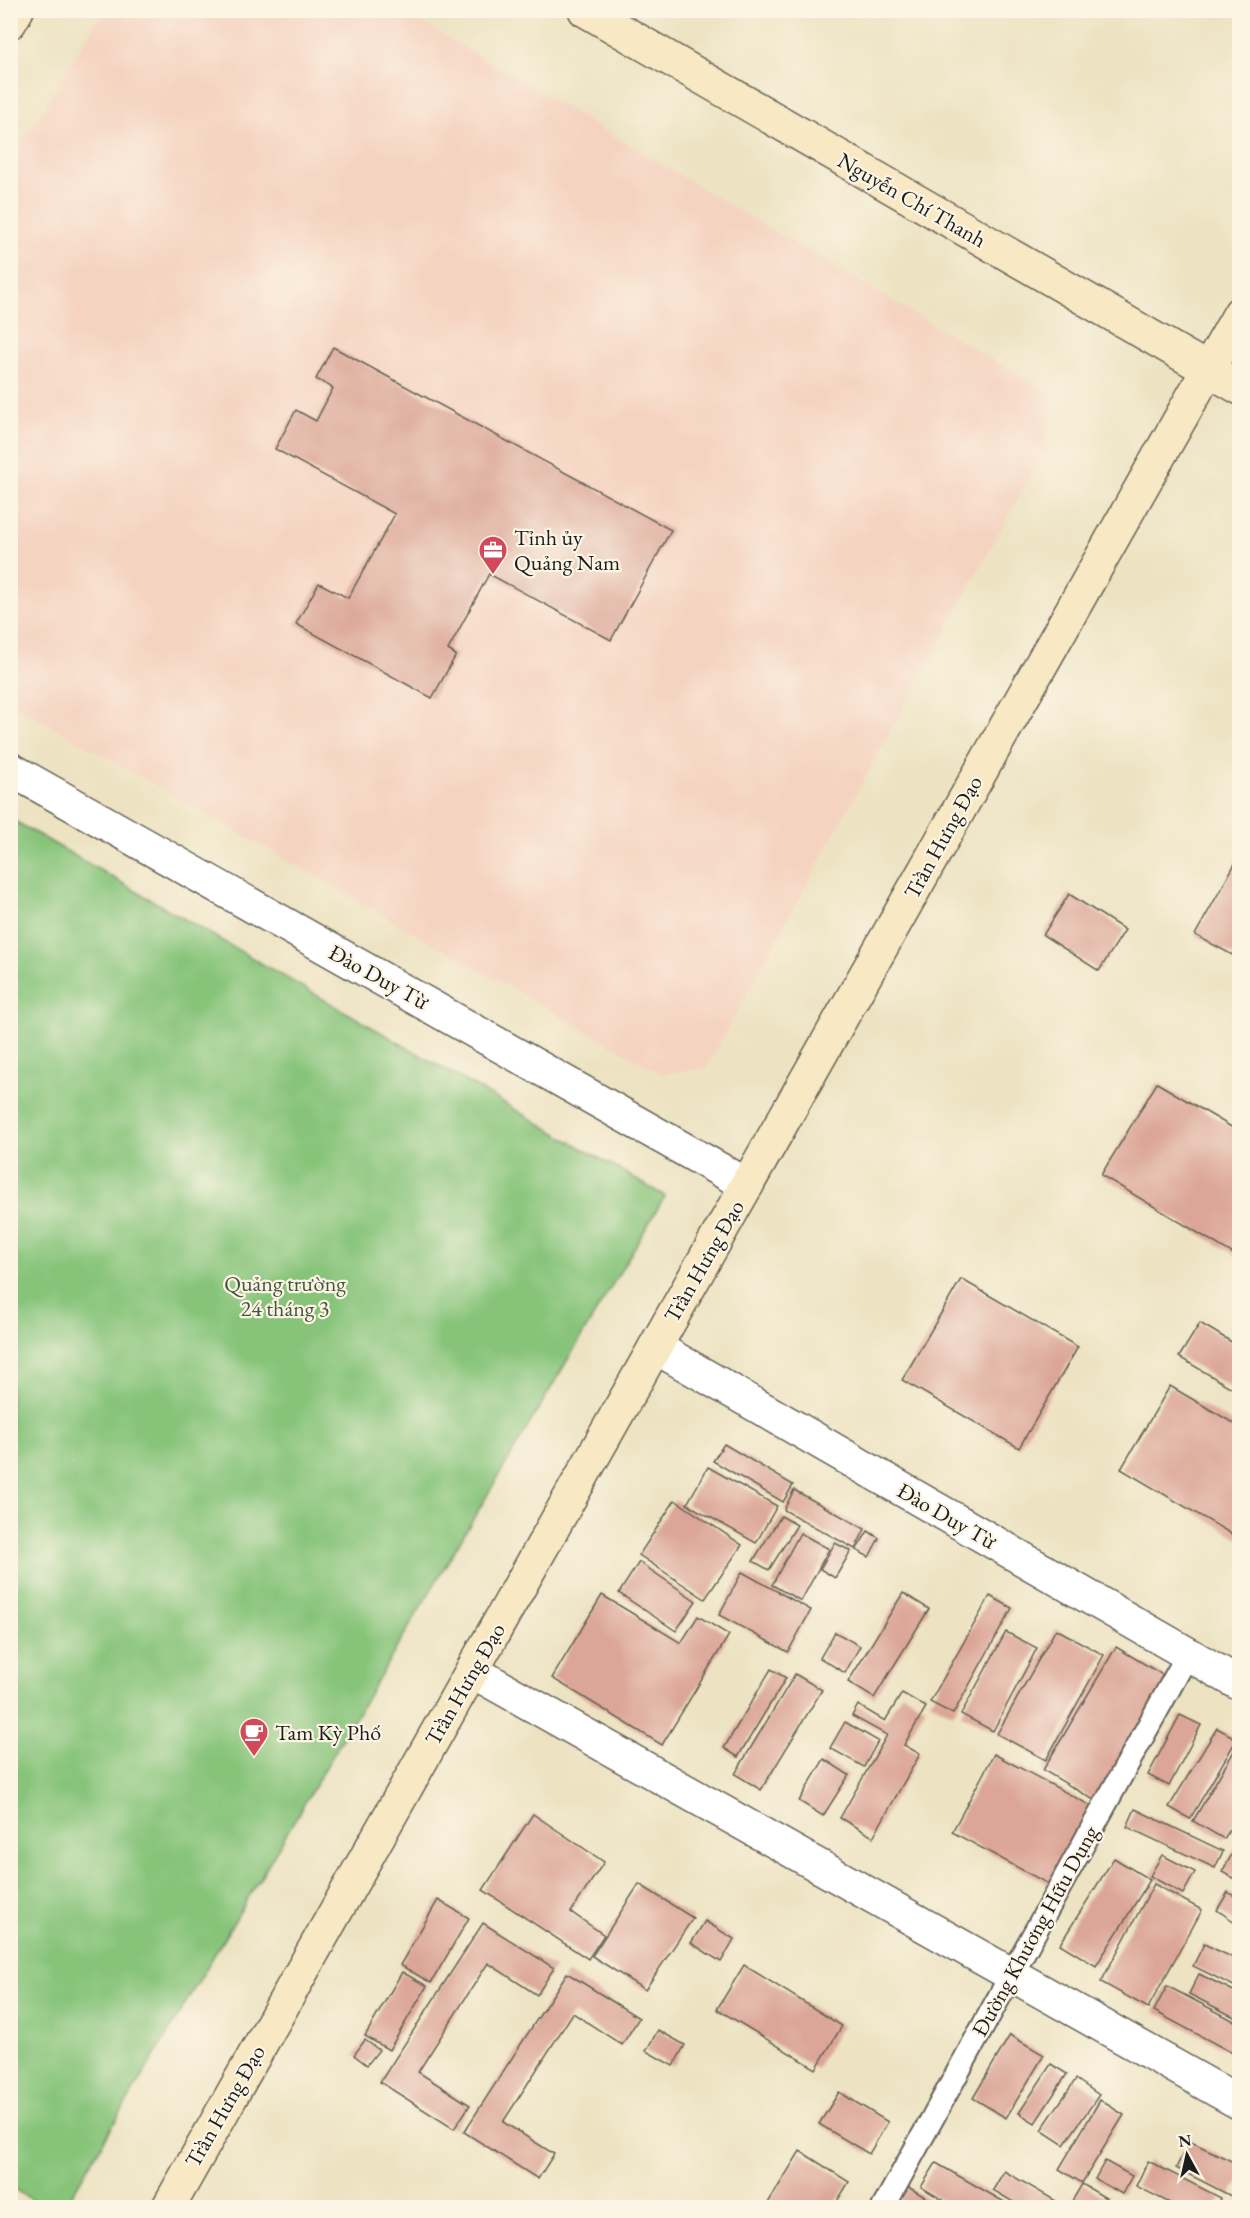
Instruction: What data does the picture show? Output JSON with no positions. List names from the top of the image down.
{
  "streets": {
    "street": ["Nguyễn Chí Thanh", "Trần Hưng Đạo", "Đào Duy Từ"],
    "lane": ["Đường Khương Hữu Dụng"]
  },
  "crossings": [
    ["Nguyễn Chí Thanh", "Trần Hưng Đạo"],
    ["Trần Hưng Đạo", "Đào Duy Từ"],
    ["Đào Duy Từ", "Đường Khương Hữu Dụng"]
  ],
  "parks": ["Quảng trường 24 tháng 3"],
  "places": {
    "office": ["Tỉnh ủy Quảng Nam"],
    "cafe": ["Tam Kỳ Phố"]
  },
  "north": "top"
}
